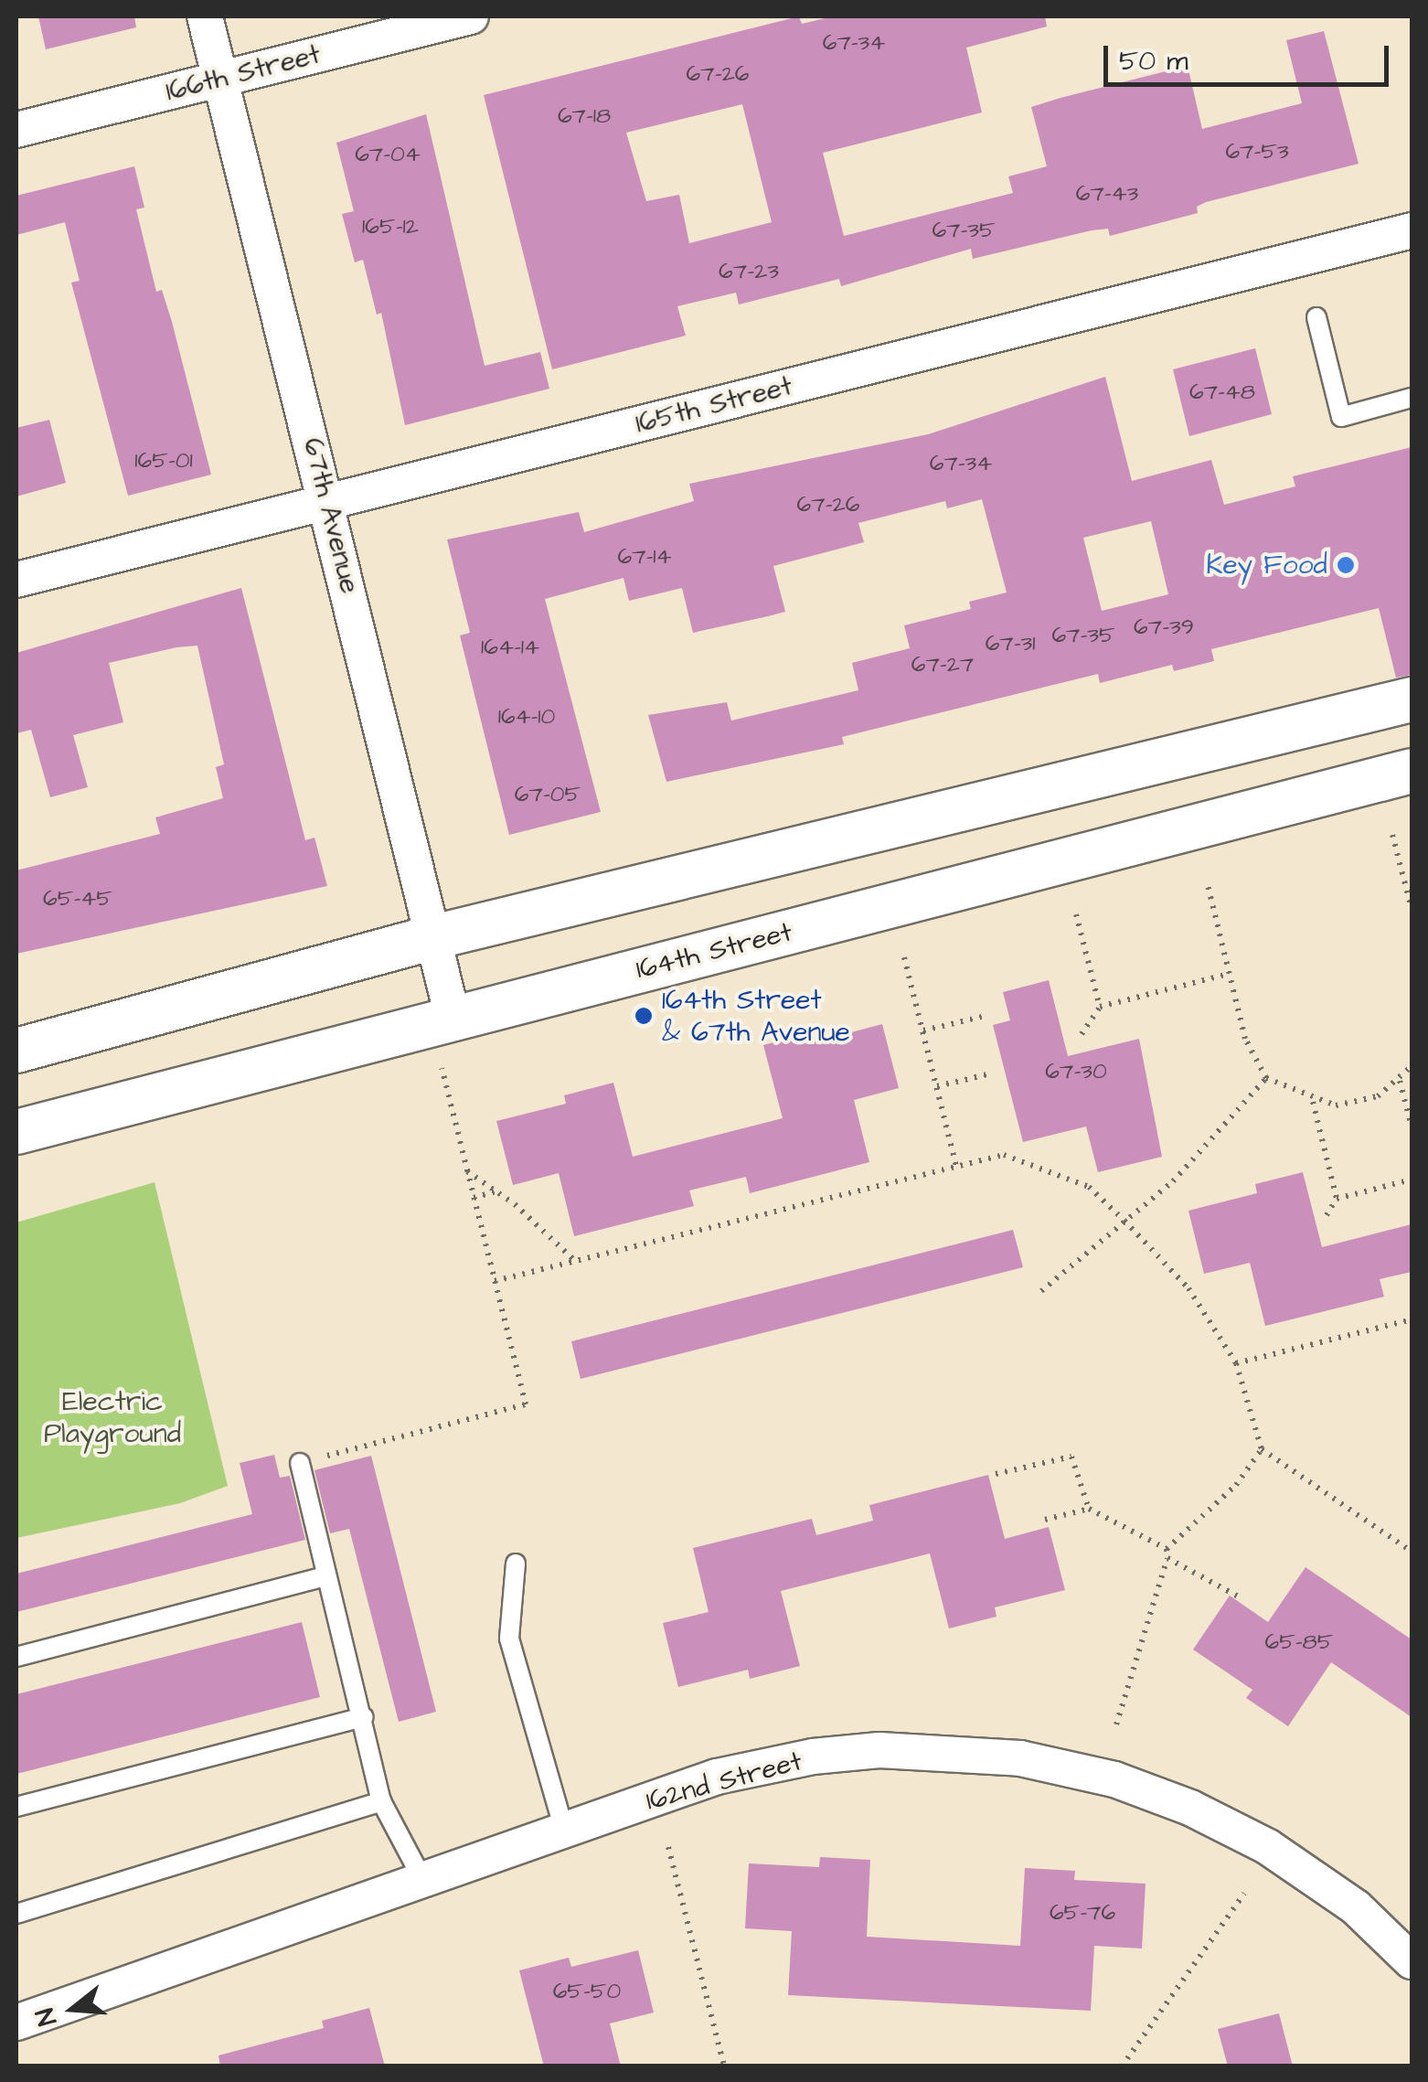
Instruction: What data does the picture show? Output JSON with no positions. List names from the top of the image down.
{
  "streets": {
    "street": [
      "166th Street",
      "165th Street",
      "67th Avenue",
      "164th Street",
      "162nd Street"
    ]
  },
  "crossings": [
    ["166th Street", "67th Avenue"],
    ["165th Street", "67th Avenue"],
    ["67th Avenue", "164th Street"]
  ],
  "parks": ["Electric Playground"],
  "places": ["Key Food", "164th Street & 67th Avenue"],
  "house_numbers": [
    "67-34",
    "67-26",
    "67-18",
    "67-53",
    "67-04",
    "67-43",
    "165-12",
    "67-35",
    "67-23",
    "67-48",
    "165-01",
    "67-34",
    "67-26",
    "67-14",
    "67-39",
    "67-35",
    "67-31",
    "164-14",
    "67-27",
    "164-10",
    "67-05",
    "65-45",
    "67-30",
    "65-85",
    "65-76",
    "65-50"
  ],
  "scale_bar": "50 m",
  "north": "left"
}
